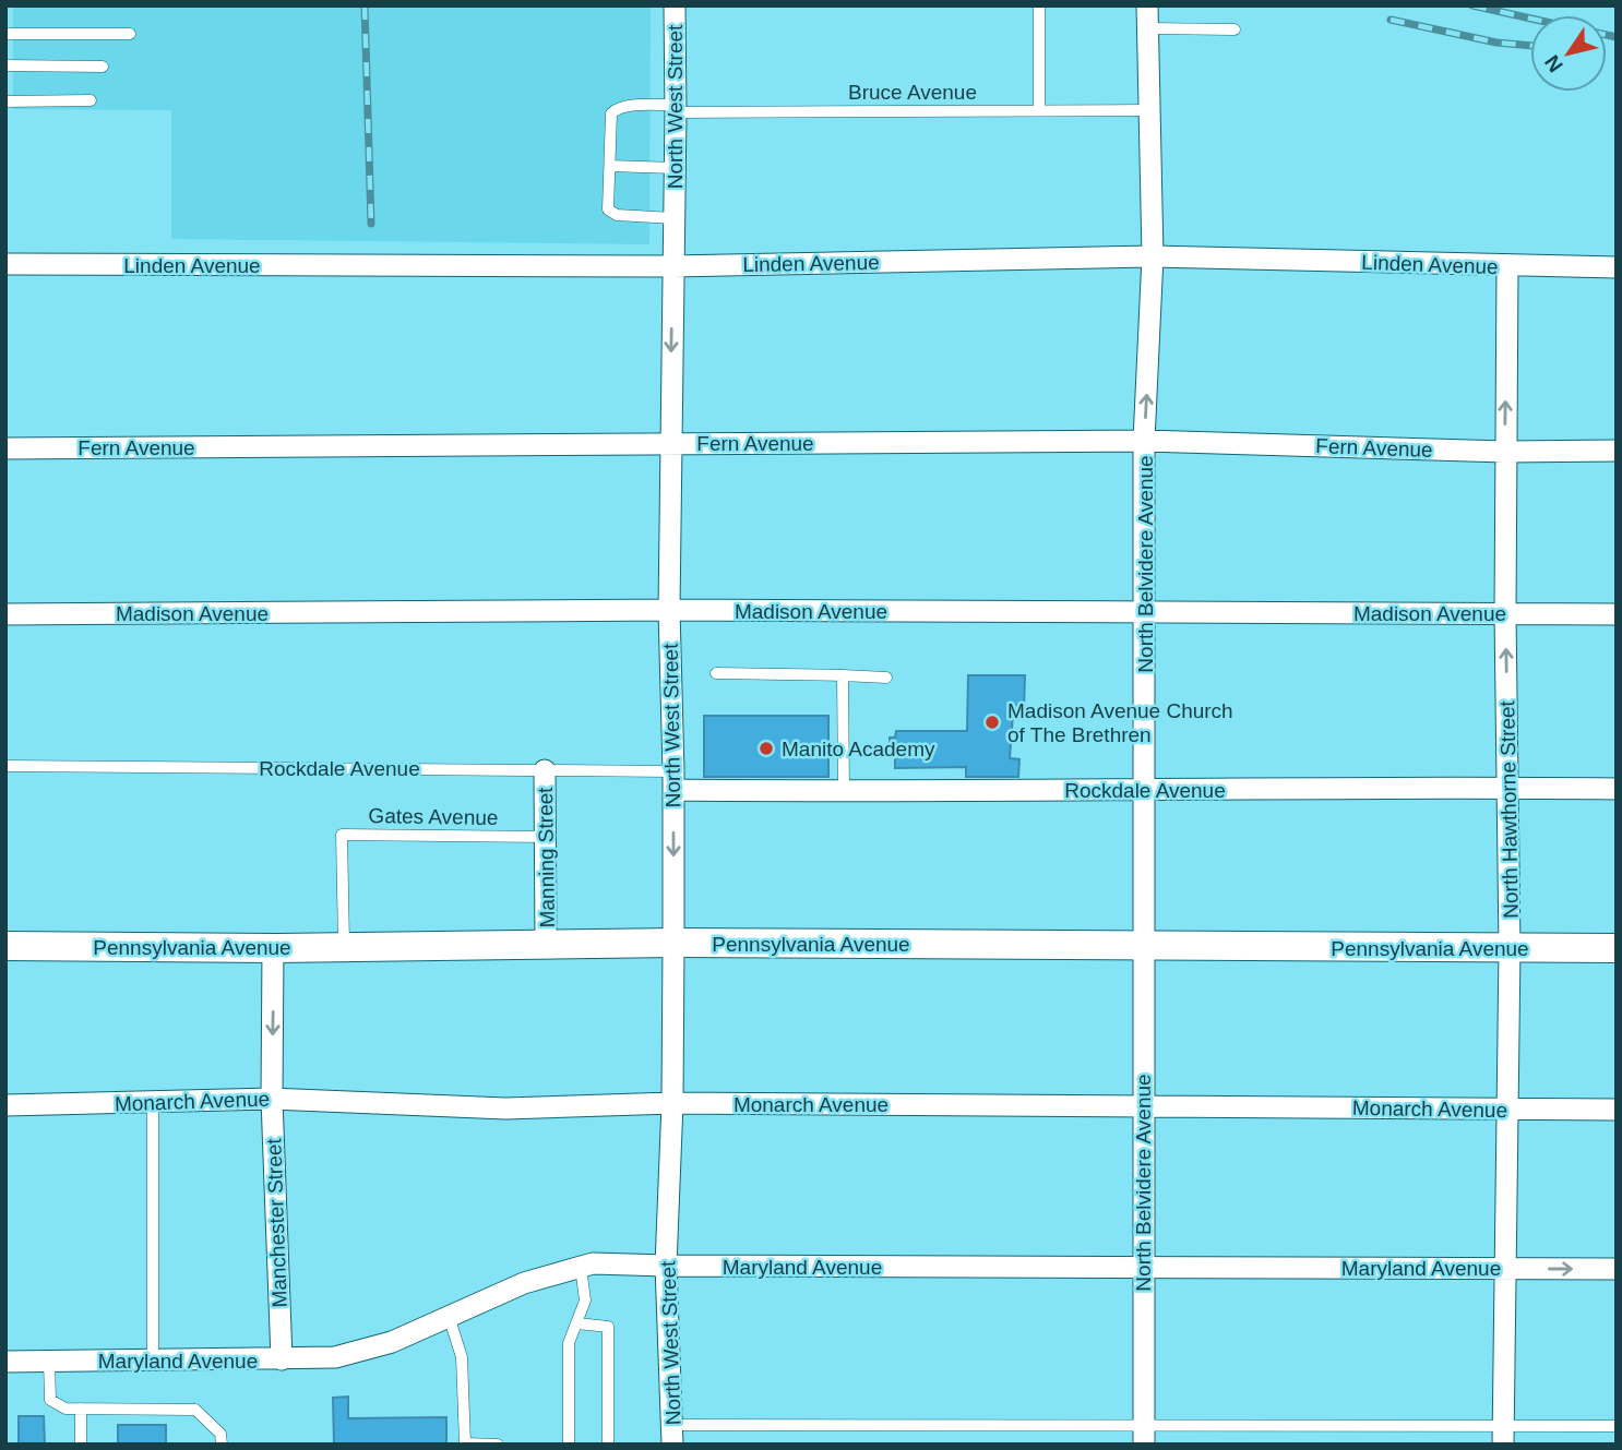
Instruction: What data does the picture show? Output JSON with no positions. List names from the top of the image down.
{
  "streets": {
    "street": [
      "North West Street",
      "Linden Avenue",
      "Fern Avenue",
      "North Belvidere Avenue",
      "Madison Avenue",
      "Rockdale Avenue",
      "North Hawthorne Street",
      "Manning Street",
      "Pennsylvania Avenue",
      "Monarch Avenue",
      "Manchester Street",
      "Maryland Avenue"
    ],
    "lane": ["Bruce Avenue", "Gates Avenue"]
  },
  "crossings": [
    ["Bruce Avenue", "North West Street"],
    ["Bruce Avenue", "North Belvidere Avenue"],
    ["North West Street", "Linden Avenue"],
    ["North West Street", "Fern Avenue"],
    ["North West Street", "Madison Avenue"],
    ["North West Street", "Rockdale Avenue"],
    ["North West Street", "Pennsylvania Avenue"],
    ["North West Street", "Monarch Avenue"],
    ["North West Street", "Maryland Avenue"],
    ["Linden Avenue", "North Belvidere Avenue"],
    ["Linden Avenue", "North Hawthorne Street"],
    ["Fern Avenue", "North Belvidere Avenue"],
    ["Fern Avenue", "North Hawthorne Street"],
    ["North Belvidere Avenue", "Madison Avenue"],
    ["North Belvidere Avenue", "Rockdale Avenue"],
    ["North Belvidere Avenue", "Pennsylvania Avenue"],
    ["North Belvidere Avenue", "Monarch Avenue"],
    ["North Belvidere Avenue", "Maryland Avenue"],
    ["Madison Avenue", "North Hawthorne Street"],
    ["Rockdale Avenue", "North Hawthorne Street"],
    ["Rockdale Avenue", "Manning Street"],
    ["North Hawthorne Street", "Pennsylvania Avenue"],
    ["North Hawthorne Street", "Monarch Avenue"],
    ["North Hawthorne Street", "Maryland Avenue"],
    ["Gates Avenue", "Manning Street"],
    ["Gates Avenue", "Pennsylvania Avenue"],
    ["Manning Street", "Pennsylvania Avenue"],
    ["Pennsylvania Avenue", "Manchester Street"],
    ["Monarch Avenue", "Manchester Street"],
    ["Manchester Street", "Maryland Avenue"]
  ],
  "one_way": ["Manchester Street"],
  "places": ["Madison Avenue Church of The Brethren", "Manito Academy"],
  "north": "bottom left"
}
